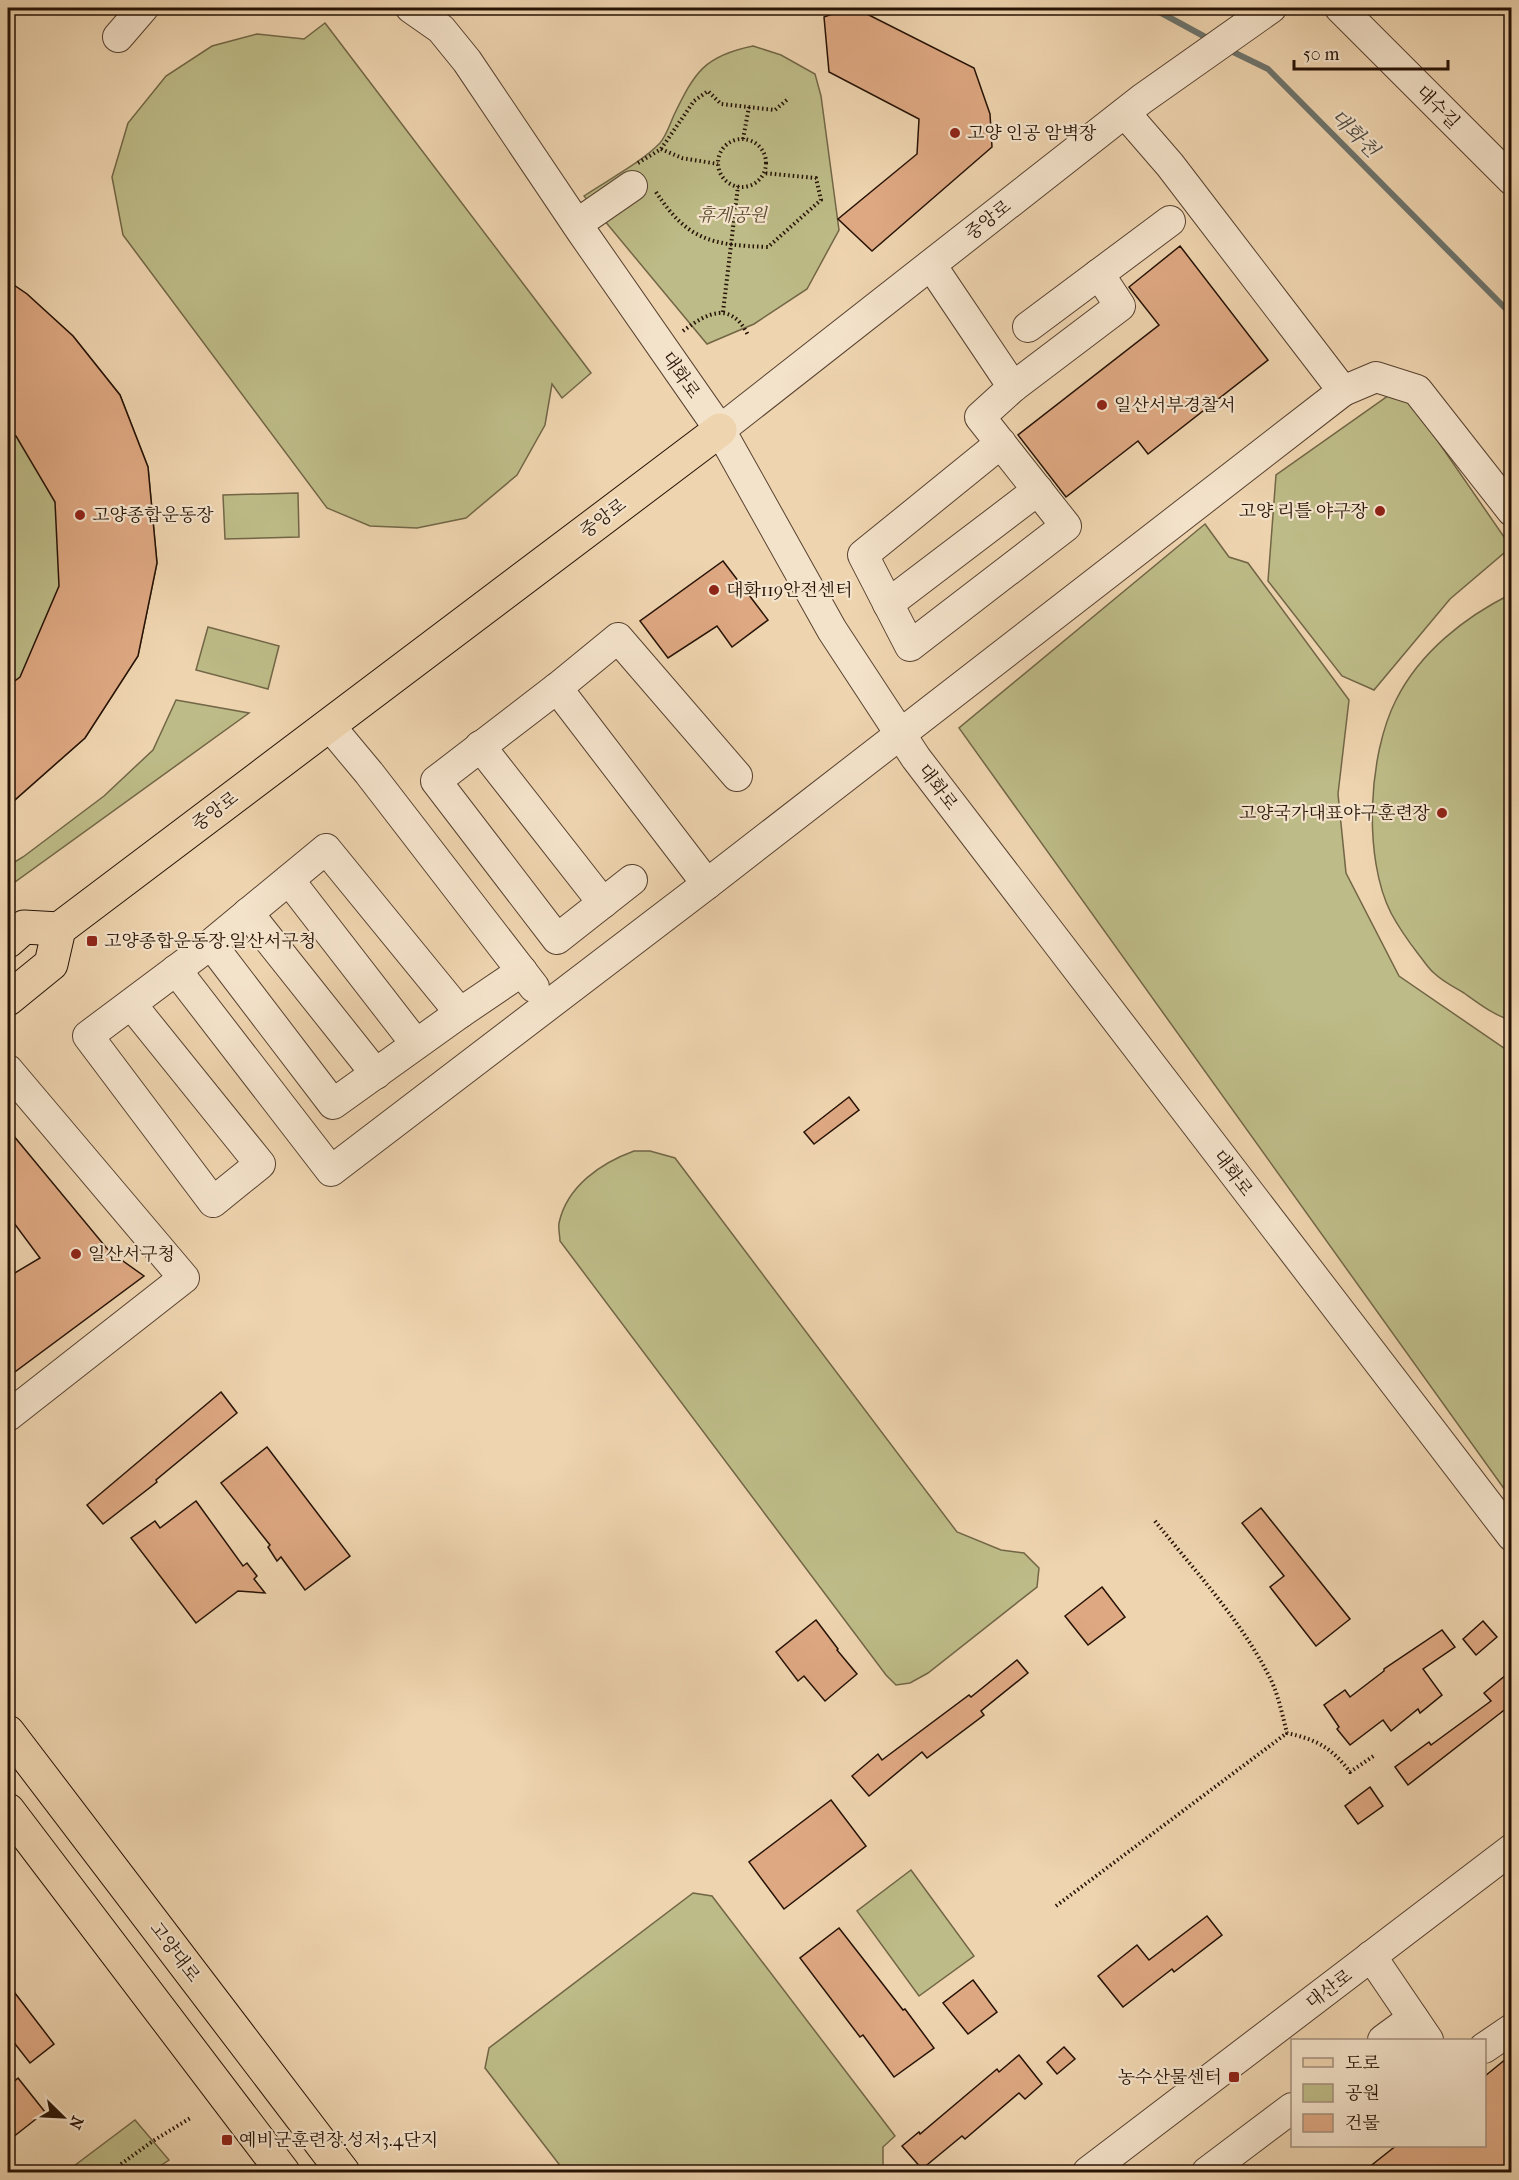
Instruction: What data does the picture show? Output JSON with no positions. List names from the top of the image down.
{
  "streets": {
    "main road": ["중앙로", "고양대로"],
    "street": ["대수길", "대화로", "대산로"]
  },
  "crossings": [
    ["중앙로", "대화로"]
  ],
  "water": ["대화천"],
  "parks": ["휴게공원"],
  "places": {
    "other": [
      "고양 인공 암벽장",
      "일산서부경찰서",
      "고양 리틀 야구장",
      "고양종합운동장",
      "대화119안전센터",
      "고양국가대표야구훈련장",
      "일산서구청"
    ],
    "transit": ["고양종합운동장.일산서구청", "농수산물센터", "예비군훈련장.성저3.4단지"]
  },
  "legend": ["도로", "공원", "건물"],
  "scale_bar": "50 m",
  "north": "bottom right"
}
